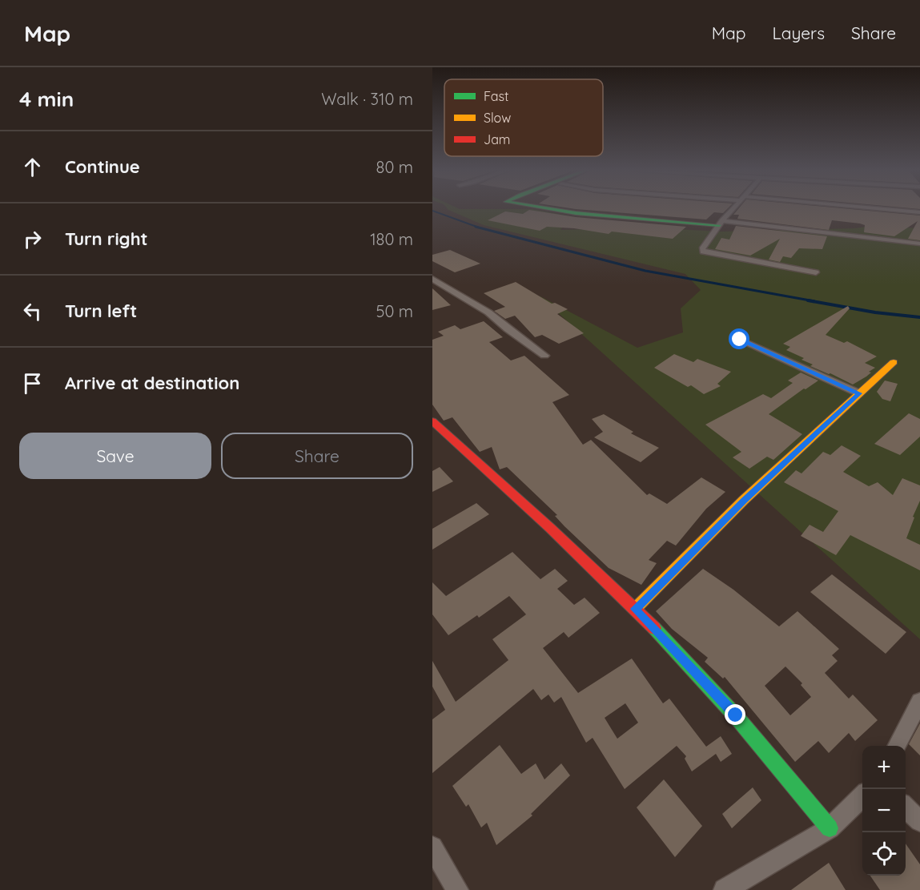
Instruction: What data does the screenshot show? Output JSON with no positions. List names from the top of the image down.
{
  "legend": ["Fast", "Slow", "Jam"],
  "page": {
    "header": "Map",
    "nav": ["Map", "Layers", "Share"],
    "heading": ["4 min", "Walk · 310 m"],
    "list": [
      ["Continue", "80 m"],
      ["Turn right", "180 m"],
      ["Turn left", "50 m"],
      "Arrive at destination"
    ],
    "buttons": ["Save", "Share"],
    "map_buttons": ["+", "−"]
  }
}
